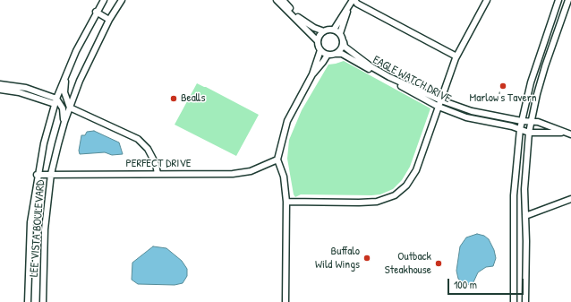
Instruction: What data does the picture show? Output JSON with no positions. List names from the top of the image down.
{
  "streets": {
    "street": ["EAGLE WATCH DRIVE", "PERFECT DRIVE", "LEE VISTA BOULEVARD"]
  },
  "crossings": [
    ["PERFECT DRIVE", "LEE VISTA BOULEVARD"]
  ],
  "places": [
    "Marlow's Tavern",
    "Bealls",
    "Buffalo Wild Wings",
    "Outback Steakhouse"
  ],
  "scale_bar": "100 m"
}
